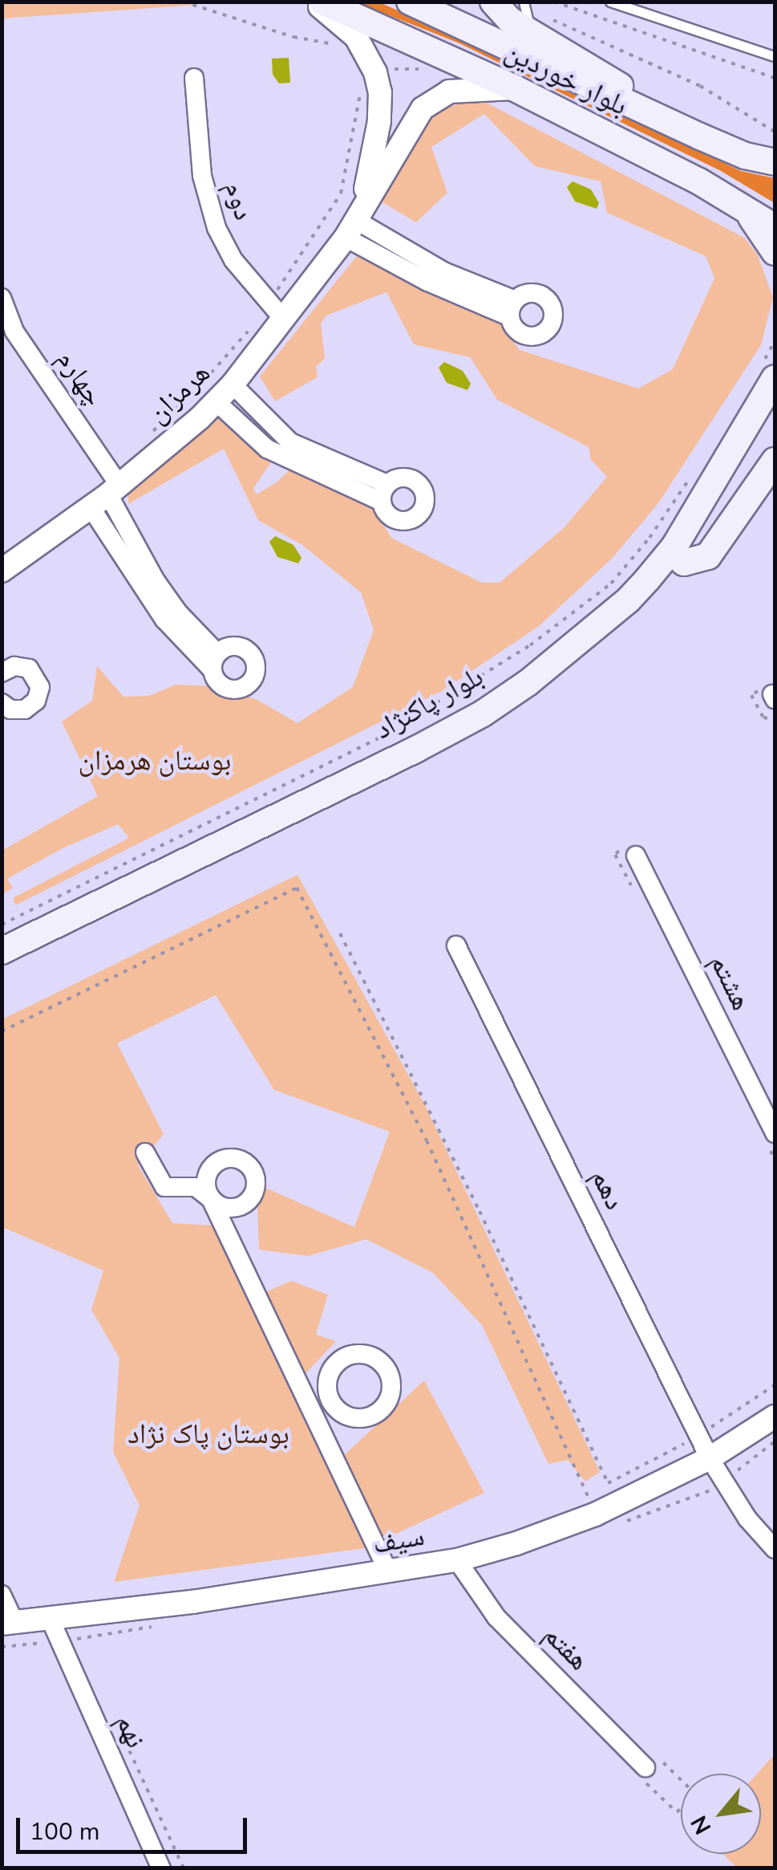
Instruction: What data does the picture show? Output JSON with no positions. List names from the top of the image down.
{
  "streets": {
    "main road": ["بلوار خوردین", "بلوار پاکنژاد"],
    "street": [
      "دوم",
      "چهارم",
      "هرمزان",
      "هشتم",
      "دهم",
      "سیف",
      "هفتم",
      "نهم"
    ]
  },
  "crossings": [
    ["بلوار خوردین", "هرمزان"],
    ["دوم", "هرمزان"],
    ["چهارم", "هرمزان"],
    ["دهم", "سیف"],
    ["سیف", "هفتم"],
    ["سیف", "نهم"]
  ],
  "parks": ["بوستان هرمزان", "بوستان پاک نژاد"],
  "scale_bar": "100 m",
  "north": "bottom left"
}
